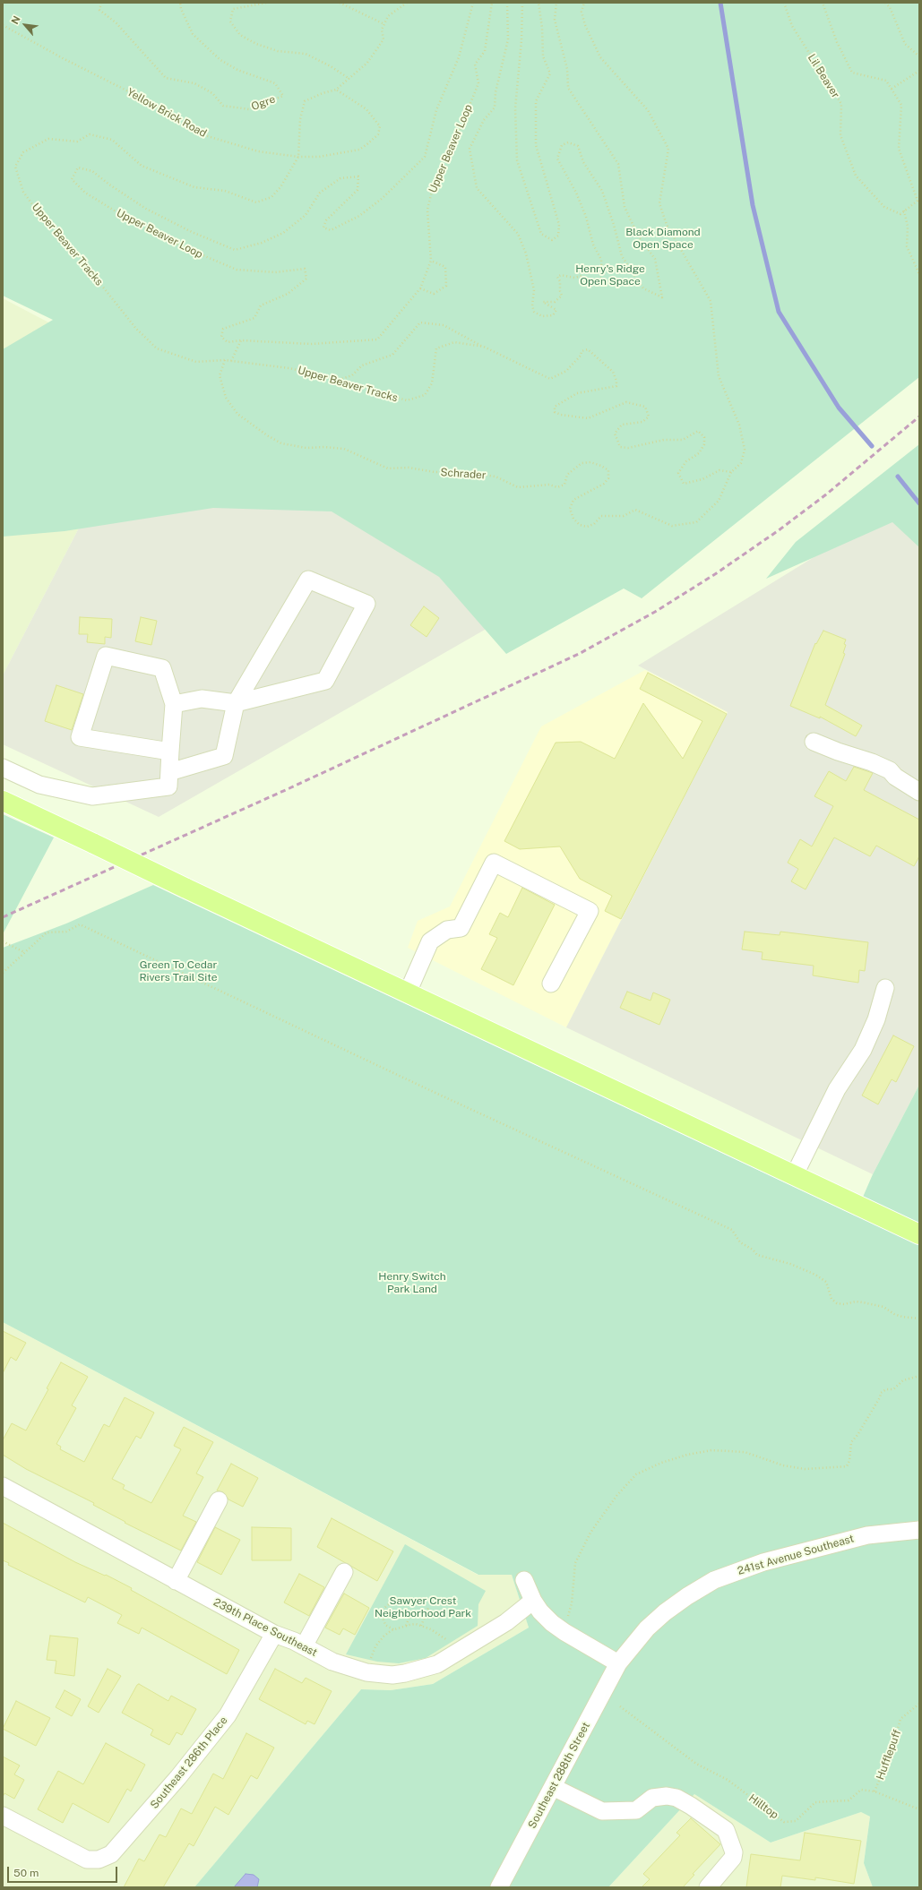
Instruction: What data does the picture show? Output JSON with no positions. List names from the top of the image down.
{
  "streets": {
    "street": [
      "241st Avenue Southeast",
      "239th Place Southeast",
      "Southeast 286th Place",
      "Southeast 288th Street"
    ],
    "path": [
      "Lil Beaver",
      "Ogre",
      "Yellow Brick Road",
      "Upper Beaver Loop",
      "Upper Beaver Tracks",
      "Schrader",
      "Hufflepuff",
      "Hilltop"
    ]
  },
  "crossings": [
    ["Yellow Brick Road", "Upper Beaver Tracks"],
    ["Upper Beaver Tracks", "Schrader"],
    ["241st Avenue Southeast", "Southeast 288th Street"],
    ["239th Place Southeast", "Southeast 286th Place"],
    ["Hufflepuff", "Hilltop"]
  ],
  "parks": [
    "Black Diamond Open Space",
    "Henry's Ridge Open Space",
    "Green To Cedar Rivers Trail Site",
    "Henry Switch Park Land",
    "Sawyer Crest Neighborhood Park"
  ],
  "scale_bar": "50 m",
  "north": "top left"
}
